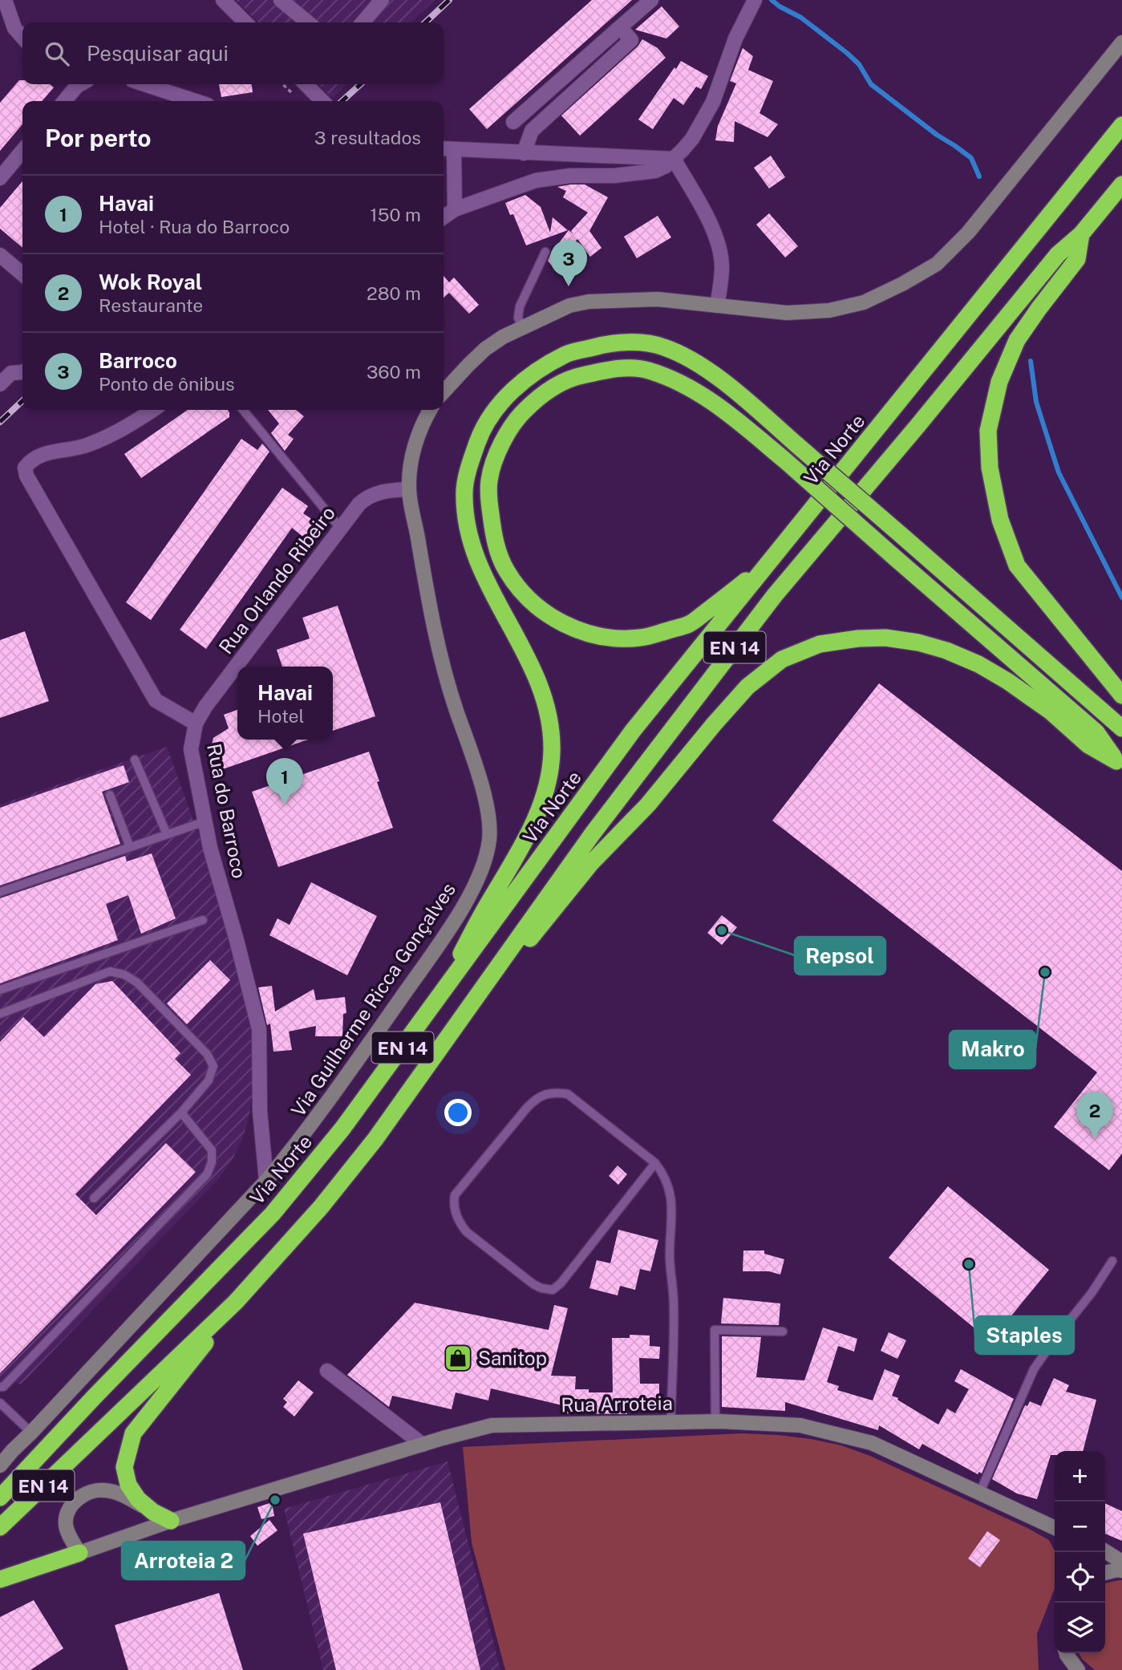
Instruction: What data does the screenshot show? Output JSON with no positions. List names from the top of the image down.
{
  "streets": {
    "highway": ["Via Norte", "EN 14"],
    "street": [
      "Rua Orlando Ribeiro",
      "Rua do Barroco",
      "Via Guilherme Ricca Gonçalves",
      "Rua Arroteia"
    ]
  },
  "crossings": [
    ["Rua Orlando Ribeiro", "Rua do Barroco"],
    ["Rua Orlando Ribeiro", "Via Guilherme Ricca Gonçalves"],
    ["Rua do Barroco", "Via Guilherme Ricca Gonçalves"]
  ],
  "places": {
    "other": [
      "Repsol",
      "Makro",
      "Staples",
      "Arroteia 2"
    ],
    "shop": ["Sanitop"]
  },
  "page": {
    "search": "Pesquisar aqui",
    "heading": ["Por perto", "3 resultados"],
    "list": [
      {
        "mark": "1",
        "name": "Havai",
        "note": "Hotel · Rua do Barroco",
        "value": "150 m"
      },
      {
        "mark": "2",
        "name": "Wok Royal",
        "note": "Restaurante",
        "value": "280 m"
      },
      {
        "mark": "3",
        "name": "Barroco",
        "note": "Ponto de ônibus",
        "value": "360 m"
      }
    ],
    "pins": ["3", "1", "2"],
    "popup": ["Havai", "Hotel"],
    "map_buttons": ["+", "−"]
  }
}
